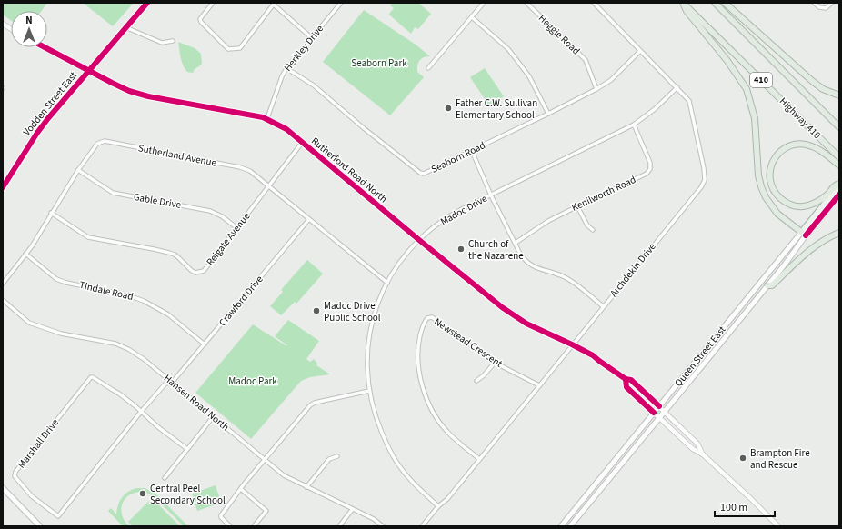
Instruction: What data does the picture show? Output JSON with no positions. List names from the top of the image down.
{
  "streets": {
    "highway": ["410", "Highway 410"],
    "main road": ["Queen Street East"],
    "street": [
      "Heggie Road",
      "Herkley Drive",
      "Vodden Street East",
      "Sutherland Avenue",
      "Seaborn Road",
      "Rutherford Road North",
      "Kenilworth Road",
      "Gable Drive",
      "Madoc Drive",
      "Reigate Avenue",
      "Archdekin Drive",
      "Tindale Road",
      "Crawford Drive",
      "Newstead Crescent",
      "Hansen Road North",
      "Marshall Drive"
    ]
  },
  "crossings": [
    ["Heggie Road", "Seaborn Road"],
    ["Herkley Drive", "Seaborn Road"],
    ["Herkley Drive", "Rutherford Road North"],
    ["Vodden Street East", "Rutherford Road North"],
    ["Sutherland Avenue", "Gable Drive"],
    ["Sutherland Avenue", "Madoc Drive"],
    ["Sutherland Avenue", "Reigate Avenue"],
    ["Sutherland Avenue", "Tindale Road"],
    ["Sutherland Avenue", "Crawford Drive"],
    ["Seaborn Road", "Archdekin Drive"],
    ["Rutherford Road North", "Madoc Drive"],
    ["Rutherford Road North", "Reigate Avenue"],
    ["Rutherford Road North", "Archdekin Drive"],
    ["Rutherford Road North", "Queen Street East"],
    ["Kenilworth Road", "Madoc Drive"],
    ["Gable Drive", "Reigate Avenue"],
    ["Madoc Drive", "Archdekin Drive"],
    ["Archdekin Drive", "Newstead Crescent"],
    ["Tindale Road", "Crawford Drive"],
    ["Crawford Drive", "Hansen Road North"],
    ["Crawford Drive", "Marshall Drive"],
    ["Hansen Road North", "Marshall Drive"]
  ],
  "parks": ["Seaborn Park", "Madoc Park"],
  "places": [
    "Father C.W. Sullivan Elementary School",
    "Church of the Nazarene",
    "Madoc Drive Public School",
    "Brampton Fire and Rescue",
    "Central Peel Secondary School"
  ],
  "scale_bar": "100 m",
  "north": "top"
}
